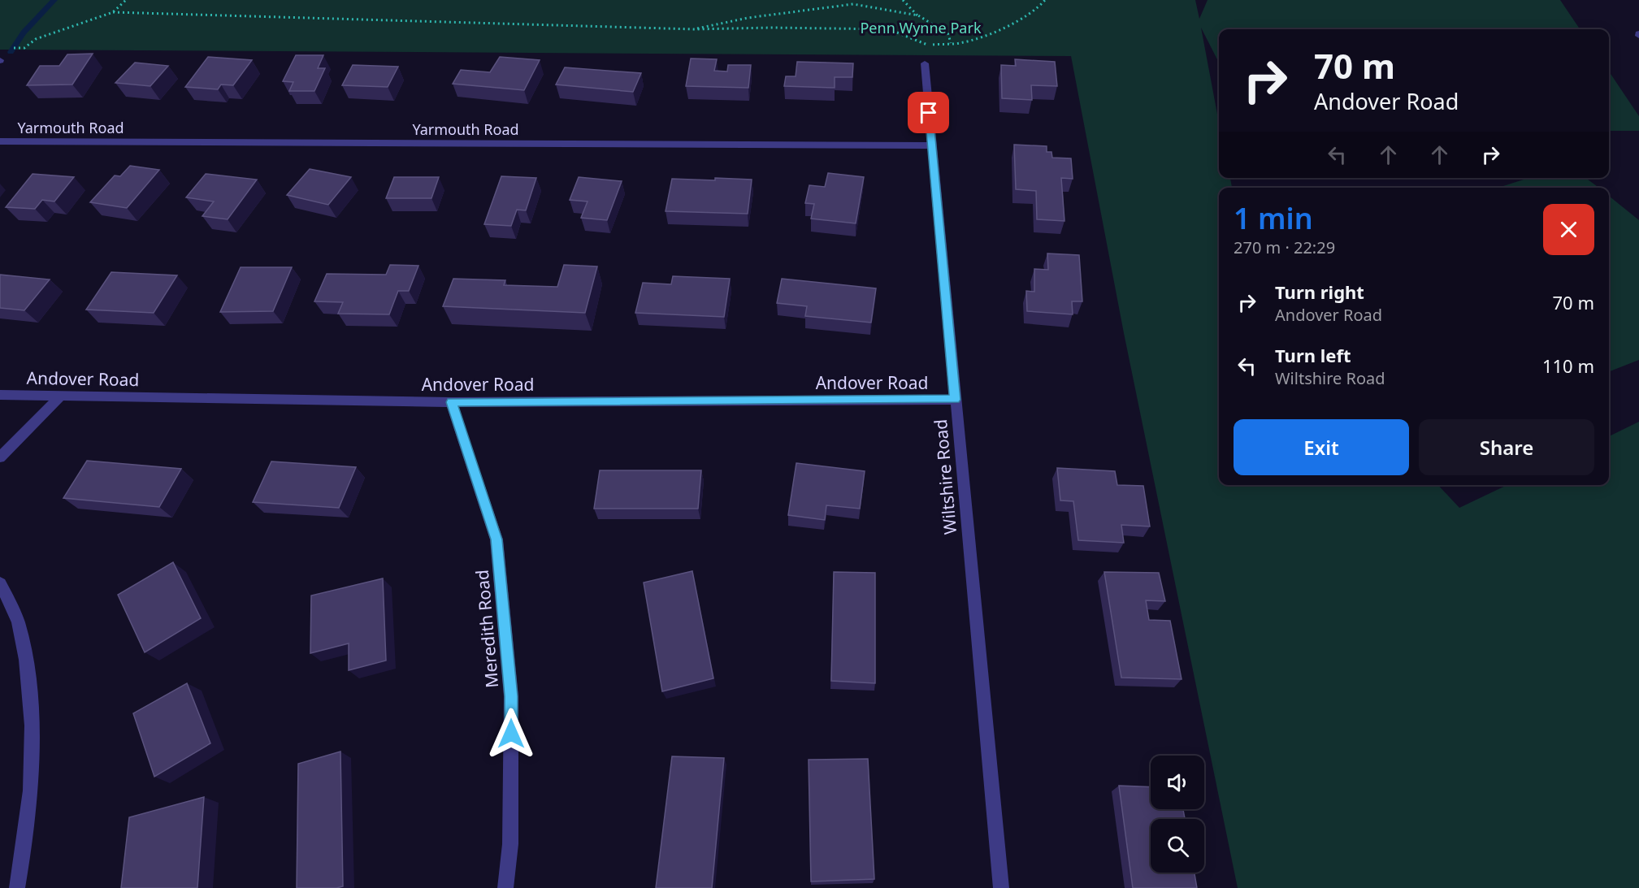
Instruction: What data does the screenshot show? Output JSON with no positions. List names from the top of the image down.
{
  "streets": {
    "street": [
      "Yarmouth Road",
      "Andover Road",
      "Wiltshire Road",
      "Meredith Road"
    ]
  },
  "crossings": [
    ["Yarmouth Road", "Wiltshire Road"],
    ["Andover Road", "Wiltshire Road"],
    ["Andover Road", "Meredith Road"]
  ],
  "parks": ["Penn Wynne Park"],
  "page": {
    "turn": ["70 m", "Andover Road"],
    "heading": ["1 min", "270 m · 22:29"],
    "list": [
      {
        "name": "Turn right",
        "note": "Andover Road",
        "value": "70 m"
      },
      {
        "name": "Turn left",
        "note": "Wiltshire Road",
        "value": "110 m"
      }
    ],
    "buttons": ["Exit", "Share"]
  }
}
